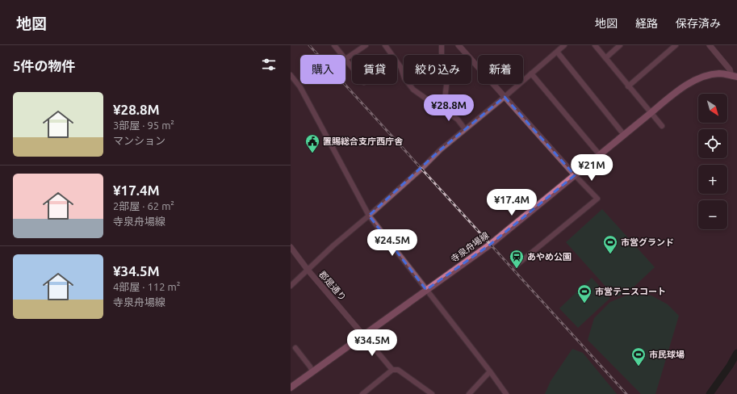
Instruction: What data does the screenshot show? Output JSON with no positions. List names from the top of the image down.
{
  "streets": {
    "main road": ["寺泉舟場線"],
    "street": ["郡是通り"]
  },
  "crossings": [
    ["寺泉舟場線", "郡是通り"]
  ],
  "places": {
    "public building": ["置賜総合支庁西庁舎"],
    "sports": ["市営グランド", "市営テニスコート", "市民球場"],
    "station": ["あやめ公園"]
  },
  "north": "bottom right",
  "page": {
    "header": "地図",
    "nav": ["地図", "経路", "保存済み"],
    "heading": "5件の物件",
    "chip": [
      "購入",
      "賃貸",
      "絞り込み",
      "新着"
    ],
    "list": [
      {
        "name": "¥28.8M",
        "note": "3部屋 · 95 m² · マンション"
      },
      {
        "name": "¥17.4M",
        "note": "2部屋 · 62 m² · 寺泉舟場線"
      },
      {
        "name": "¥34.5M",
        "note": "4部屋 · 112 m² · 寺泉舟場線"
      }
    ],
    "map_buttons": ["+", "−"],
    "price": [
      "¥28.8M",
      "¥21M",
      "¥17.4M",
      "¥24.5M",
      "¥34.5M"
    ]
  }
}
